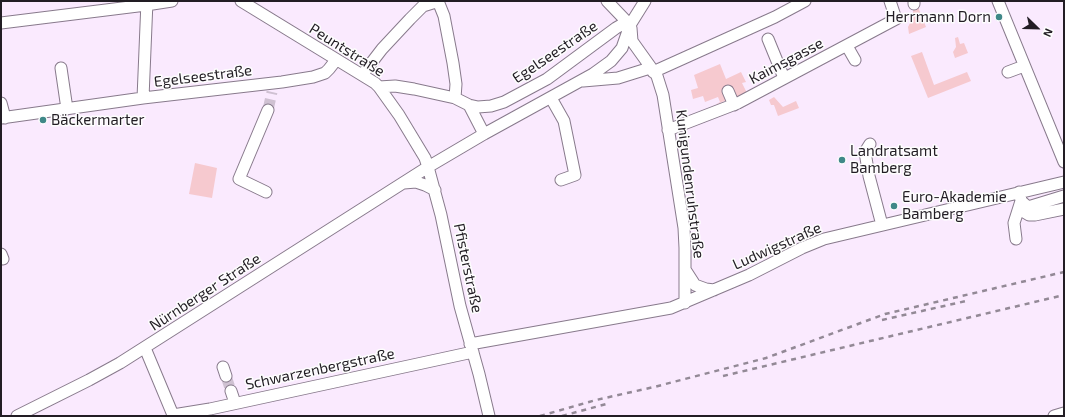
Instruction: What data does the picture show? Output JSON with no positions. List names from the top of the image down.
{
  "streets": {
    "street": [
      "Peuntstraße",
      "Egelseestraße",
      "Kaimsgasse",
      "Kunigundenruhstraße",
      "Ludwigstraße",
      "Pfisterstraße",
      "Nürnberger Straße",
      "Schwarzenbergstraße"
    ]
  },
  "crossings": [
    ["Peuntstraße", "Egelseestraße"],
    ["Peuntstraße", "Pfisterstraße"],
    ["Peuntstraße", "Nürnberger Straße"],
    ["Egelseestraße", "Kunigundenruhstraße"],
    ["Egelseestraße", "Nürnberger Straße"],
    ["Kaimsgasse", "Kunigundenruhstraße"],
    ["Kunigundenruhstraße", "Ludwigstraße"],
    ["Kunigundenruhstraße", "Nürnberger Straße"],
    ["Kunigundenruhstraße", "Schwarzenbergstraße"],
    ["Ludwigstraße", "Schwarzenbergstraße"],
    ["Pfisterstraße", "Nürnberger Straße"],
    ["Pfisterstraße", "Schwarzenbergstraße"],
    ["Nürnberger Straße", "Schwarzenbergstraße"]
  ],
  "places": [
    "Herrmann Dorn",
    "Bäckermarter",
    "Landratsamt Bamberg",
    "Euro-Akademie Bamberg"
  ],
  "north": "bottom right"
}
